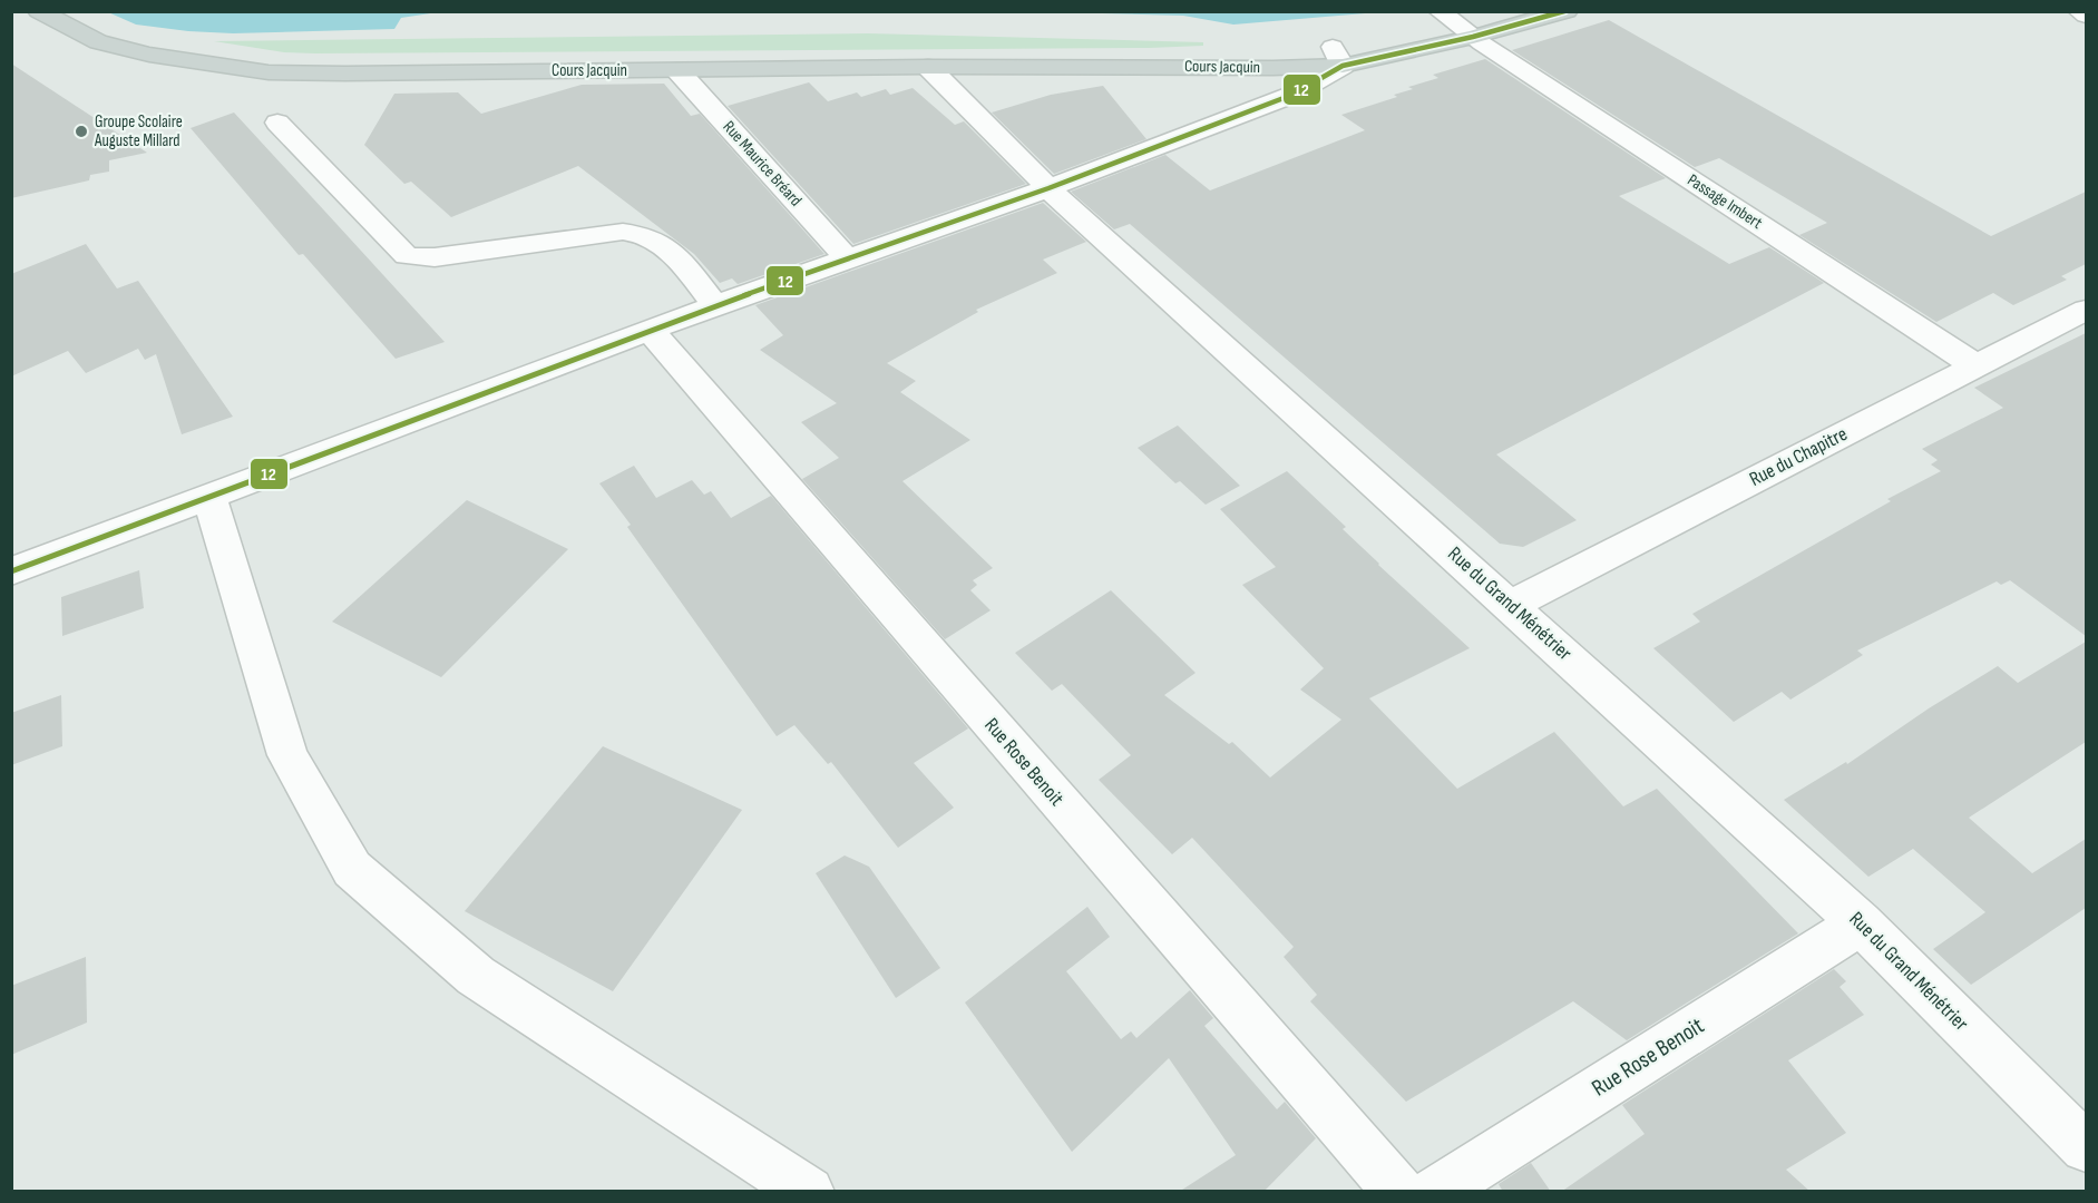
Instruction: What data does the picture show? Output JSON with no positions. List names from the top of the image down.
{
  "streets": {
    "main road": ["Cours Jacquin"],
    "street": [
      "Rue Maurice Bréard",
      "Passage Imbert",
      "Rue du Chapitre",
      "Rue du Grand Ménétrier",
      "Rue Rose Benoit"
    ]
  },
  "crossings": [
    ["Cours Jacquin", "Rue Maurice Bréard"],
    ["Cours Jacquin", "Passage Imbert"],
    ["Cours Jacquin", "Rue du Grand Ménétrier"],
    ["Passage Imbert", "Rue du Chapitre"],
    ["Rue du Chapitre", "Rue du Grand Ménétrier"],
    ["Rue du Grand Ménétrier", "Rue Rose Benoit"]
  ],
  "places": ["Groupe Scolaire Auguste Millard"],
  "lines": ["transit line 12"]
}
